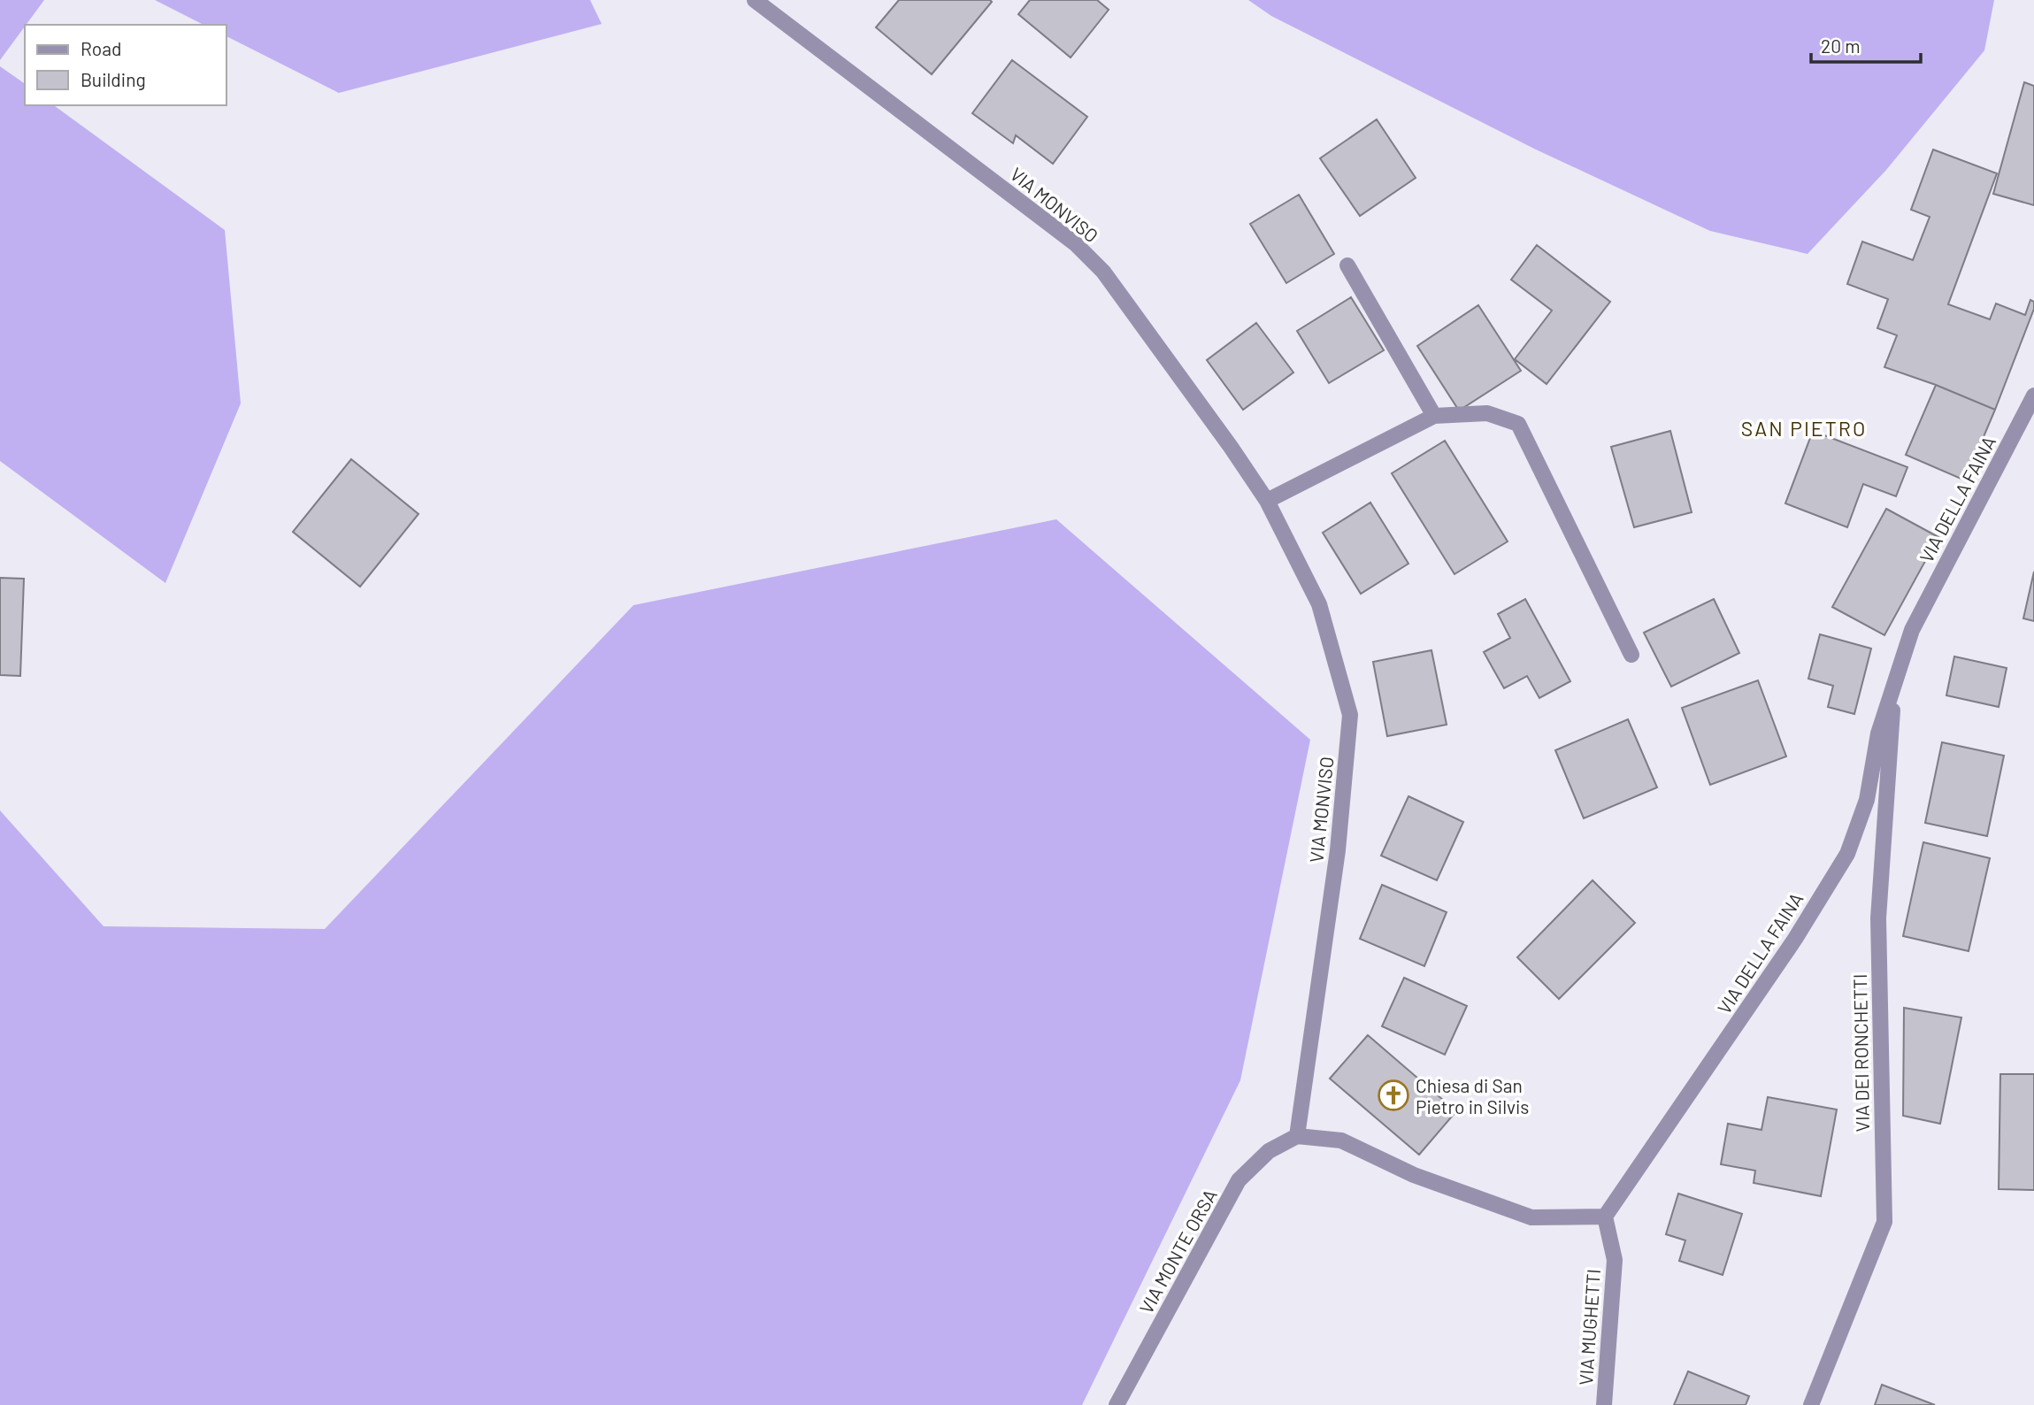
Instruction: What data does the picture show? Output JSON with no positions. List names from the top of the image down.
{
  "streets": {
    "street": [
      "VIA MONVISO",
      "VIA DELLA FAINA",
      "VIA DEI RONCHETTI",
      "VIA MONTE ORSA",
      "VIA MUGHETTI"
    ]
  },
  "crossings": [
    ["VIA MONVISO", "VIA MONTE ORSA"],
    ["VIA DELLA FAINA", "VIA DEI RONCHETTI"],
    ["VIA DELLA FAINA", "VIA MUGHETTI"]
  ],
  "districts": ["SAN PIETRO"],
  "places": {
    "church": ["Chiesa di San Pietro in Silvis"]
  },
  "legend": ["Road", "Building"],
  "scale_bar": "20 m"
}
